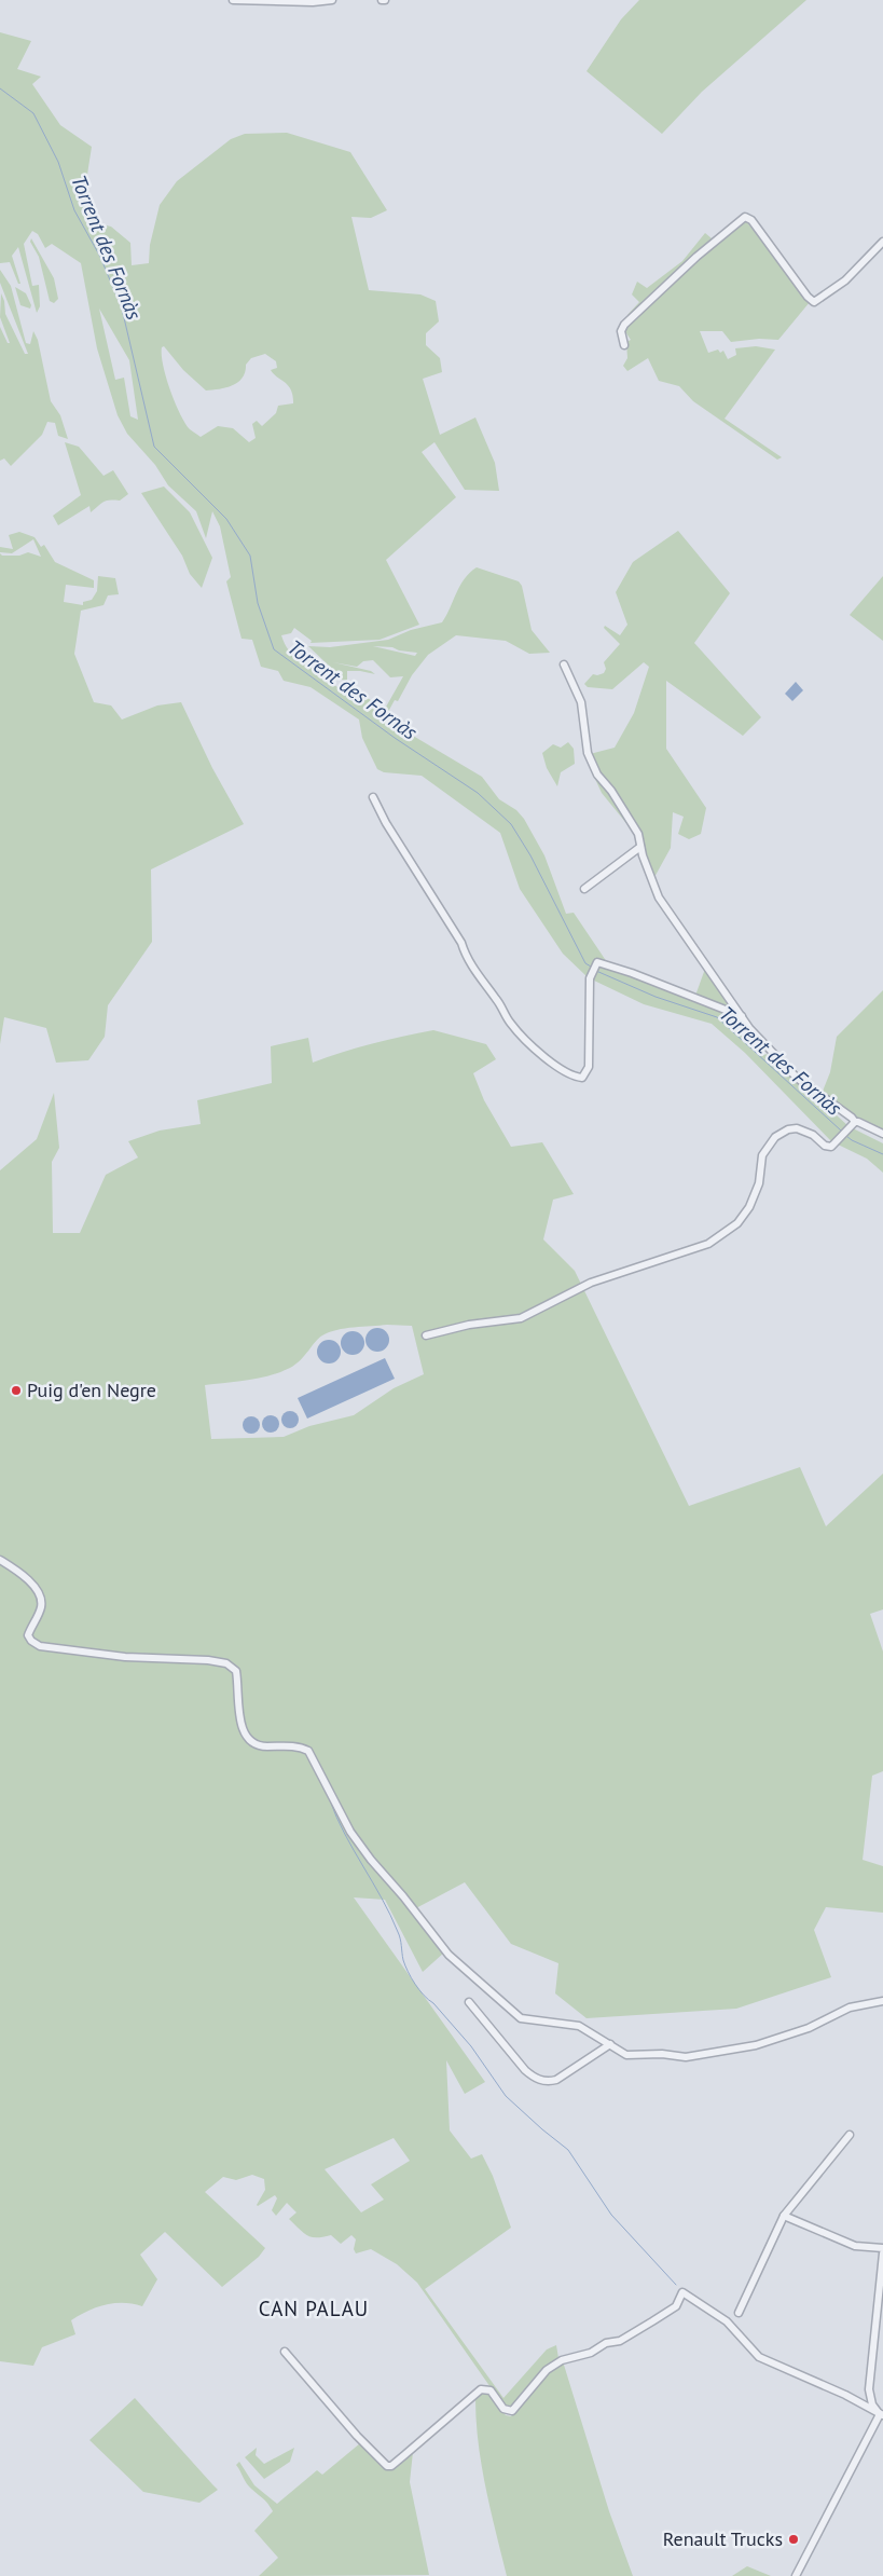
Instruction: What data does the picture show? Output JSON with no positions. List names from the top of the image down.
{
  "districts": ["CAN PALAU"],
  "water": ["Torrent des Fornàs"],
  "places": ["Puig d'en Negre", "Renault Trucks"]
}
